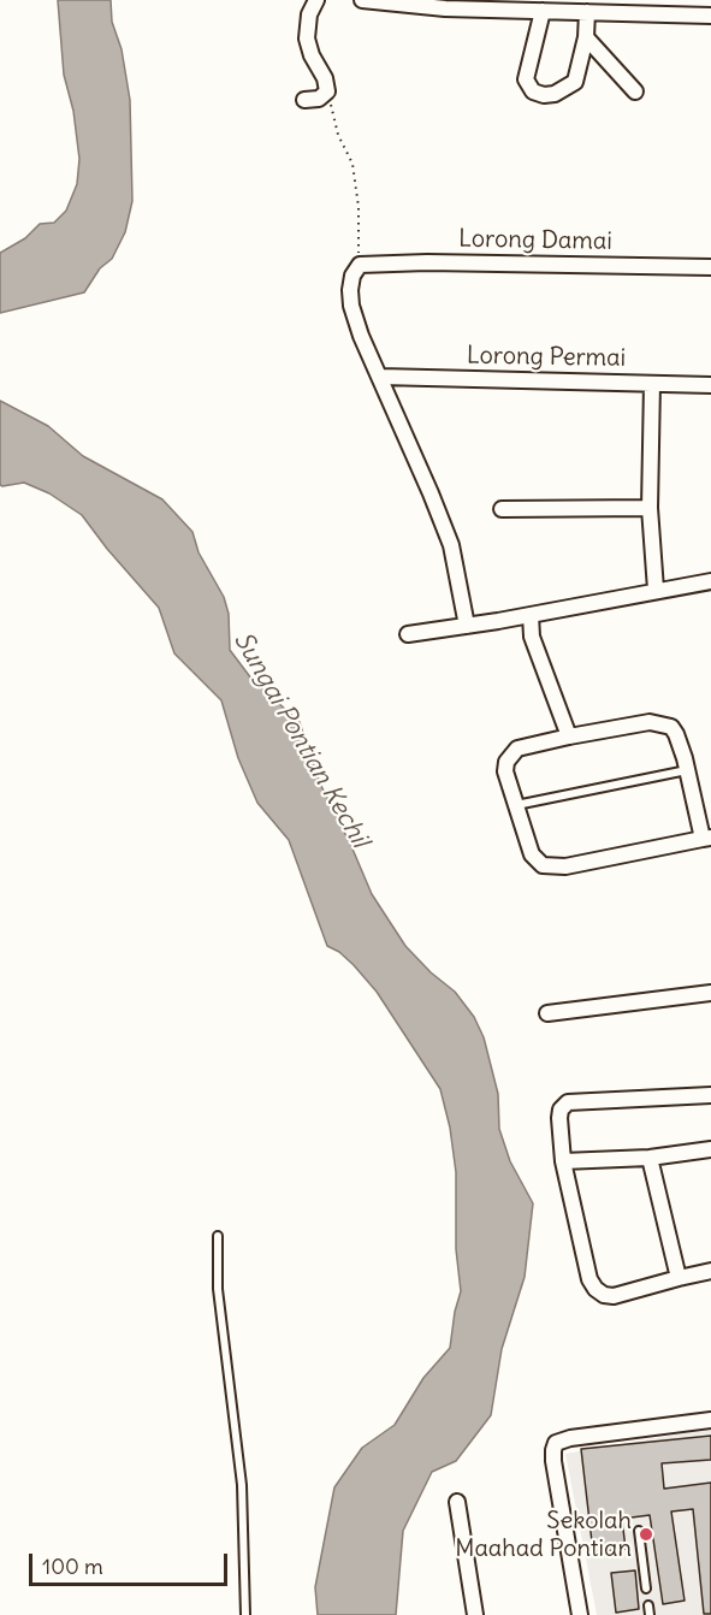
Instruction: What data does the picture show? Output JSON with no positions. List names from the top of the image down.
{
  "streets": {
    "street": ["Lorong Damai", "Lorong Permai"]
  },
  "water": ["Sungai Pontian Kechil"],
  "places": ["Sekolah Maahad Pontian"],
  "scale_bar": "100 m"
}
